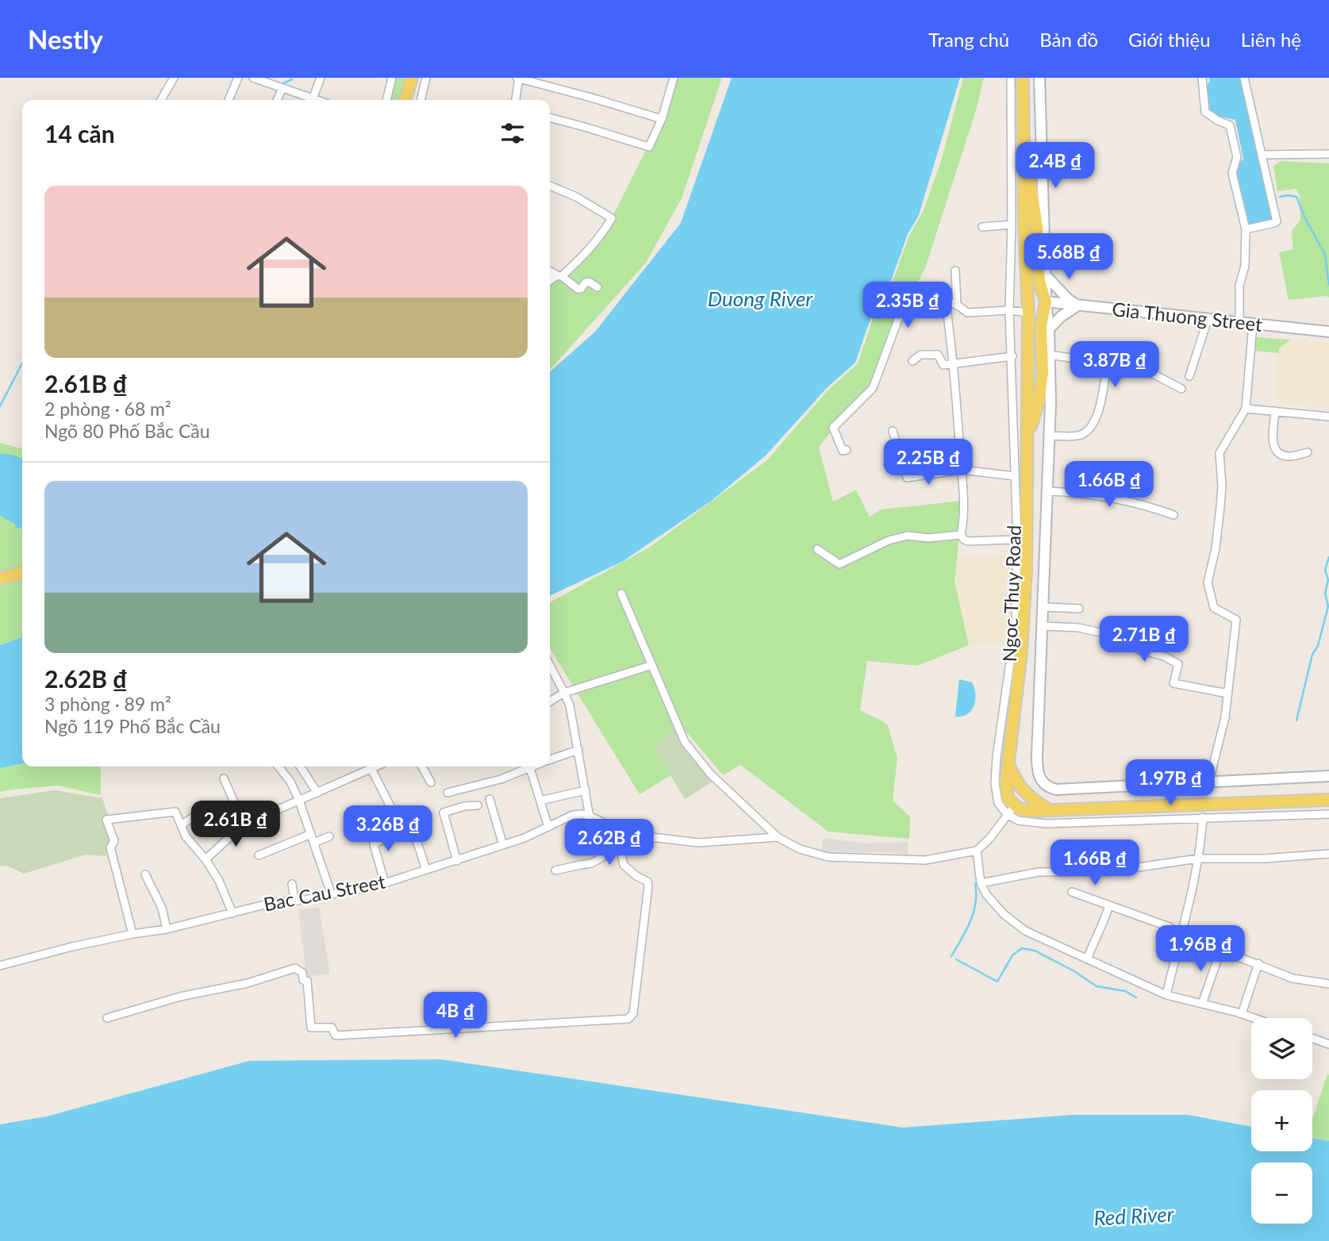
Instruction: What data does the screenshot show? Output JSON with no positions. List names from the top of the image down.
{
  "streets": {
    "main road": ["Ngoc Thuy Road"],
    "street": ["Gia Thuong Street", "Bac Cau Street"]
  },
  "crossings": [
    ["Gia Thuong Street", "Ngoc Thuy Road"]
  ],
  "water": ["Duong River", "Red River"],
  "page": {
    "header": "Nestly",
    "nav": [
      "Trang chủ",
      "Bản đồ",
      "Giới thiệu",
      "Liên hệ"
    ],
    "heading": "14 căn",
    "price": [
      "2.4B ₫",
      "5.68B ₫",
      "2.35B ₫",
      "3.87B ₫",
      "2.25B ₫",
      "1.66B ₫",
      "2.71B ₫",
      "1.97B ₫",
      "2.61B ₫",
      "3.26B ₫",
      "2.62B ₫",
      "1.66B ₫",
      "1.96B ₫",
      "4B ₫"
    ],
    "list": [
      {
        "name": "2.61B ₫",
        "note": "2 phòng · 68 m² · Ngõ 80 Phố Bắc Cầu"
      },
      {
        "name": "2.62B ₫",
        "note": "3 phòng · 89 m² · Ngõ 119 Phố Bắc Cầu"
      }
    ],
    "map_buttons": ["+", "−"]
  }
}
